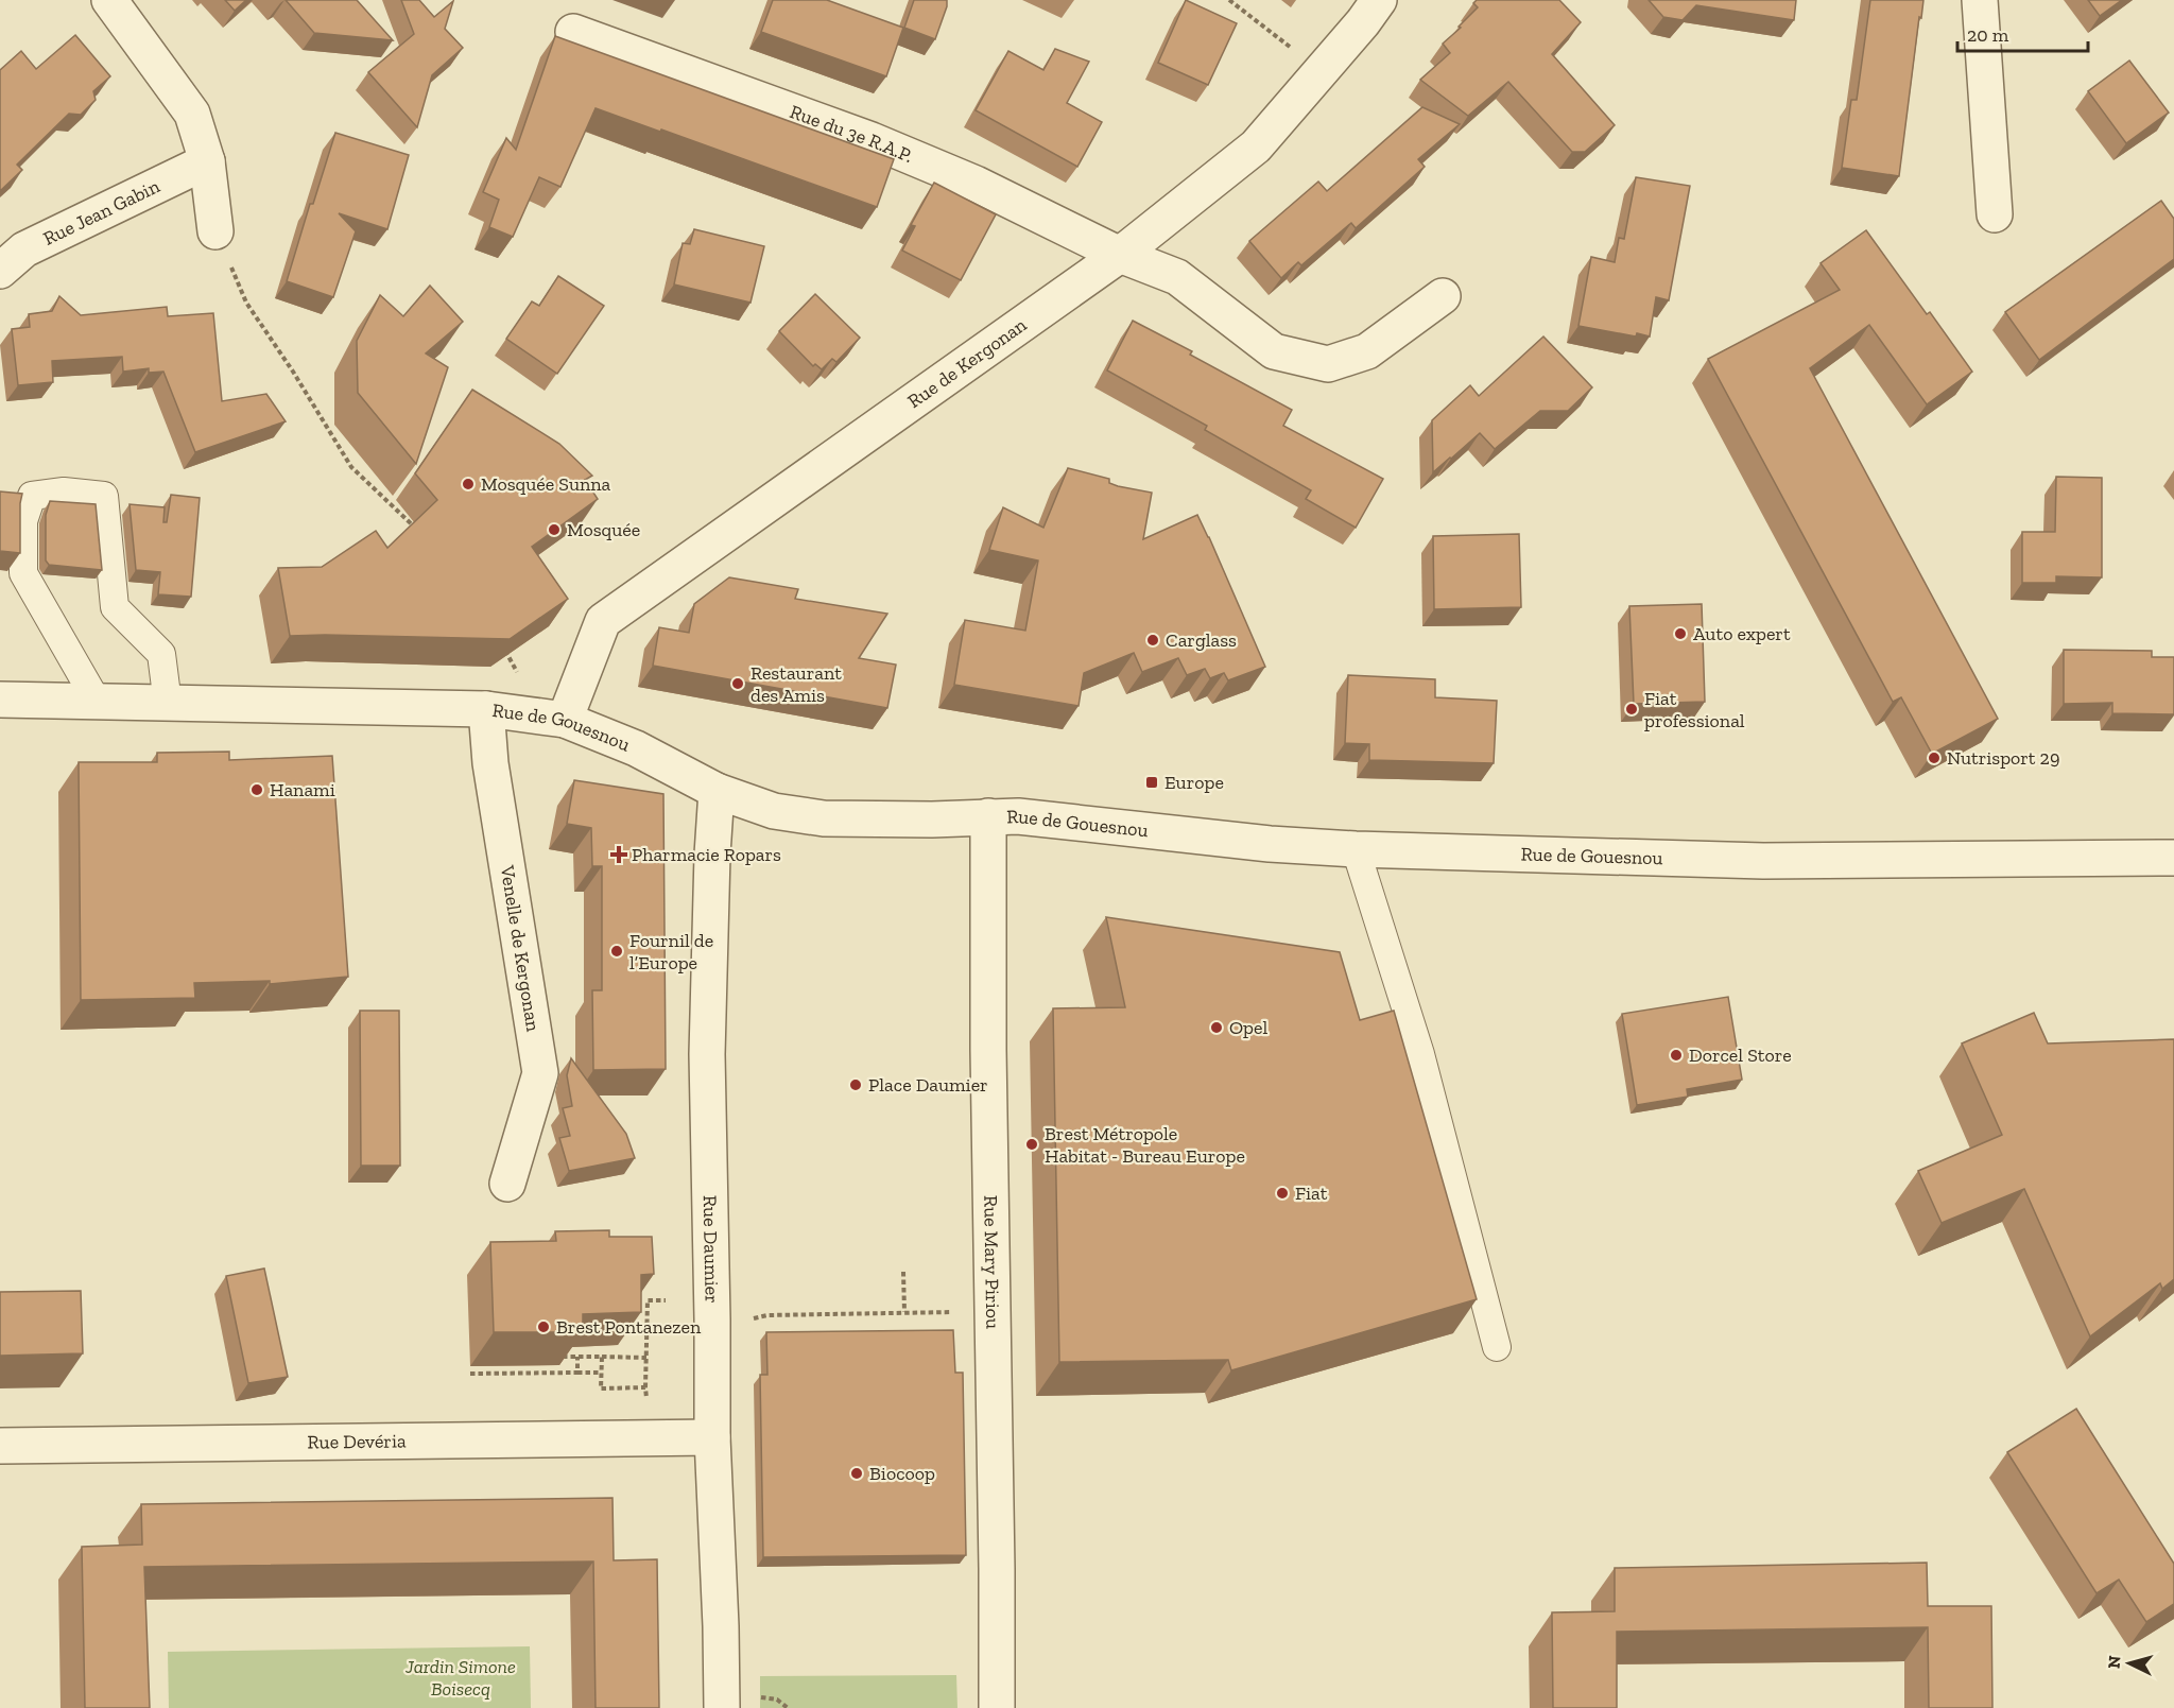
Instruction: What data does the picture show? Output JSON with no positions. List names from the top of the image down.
{
  "streets": {
    "street": [
      "Rue du 3e R.A.P.",
      "Rue Jean Gabin",
      "Rue de Kergonan",
      "Rue de Gouesnou",
      "Venelle de Kergonan",
      "Rue Daumier",
      "Rue Mary Piriou",
      "Rue Devéria"
    ]
  },
  "crossings": [
    ["Rue du 3e R.A.P.", "Rue de Kergonan"],
    ["Rue de Kergonan", "Rue de Gouesnou"],
    ["Rue de Gouesnou", "Venelle de Kergonan"],
    ["Rue de Gouesnou", "Rue Daumier"],
    ["Rue de Gouesnou", "Rue Mary Piriou"],
    ["Rue Daumier", "Rue Devéria"]
  ],
  "parks": ["Jardin Simone Boisecq"],
  "places": {
    "other": [
      "Mosquée Sunna",
      "Mosquée",
      "Auto expert",
      "Carglass",
      "Restaurant des Amis",
      "Fiat professional",
      "Nutrisport 29",
      "Hanami",
      "Fournil de l’Europe",
      "Opel",
      "Dorcel Store",
      "Place Daumier",
      "Brest Métropole Habitat - Bureau Europe",
      "Fiat",
      "Brest Pontanezen",
      "Biocoop"
    ],
    "transit": ["Europe"],
    "health": ["Pharmacie Ropars"]
  },
  "scale_bar": "20 m",
  "north": "left"
}
